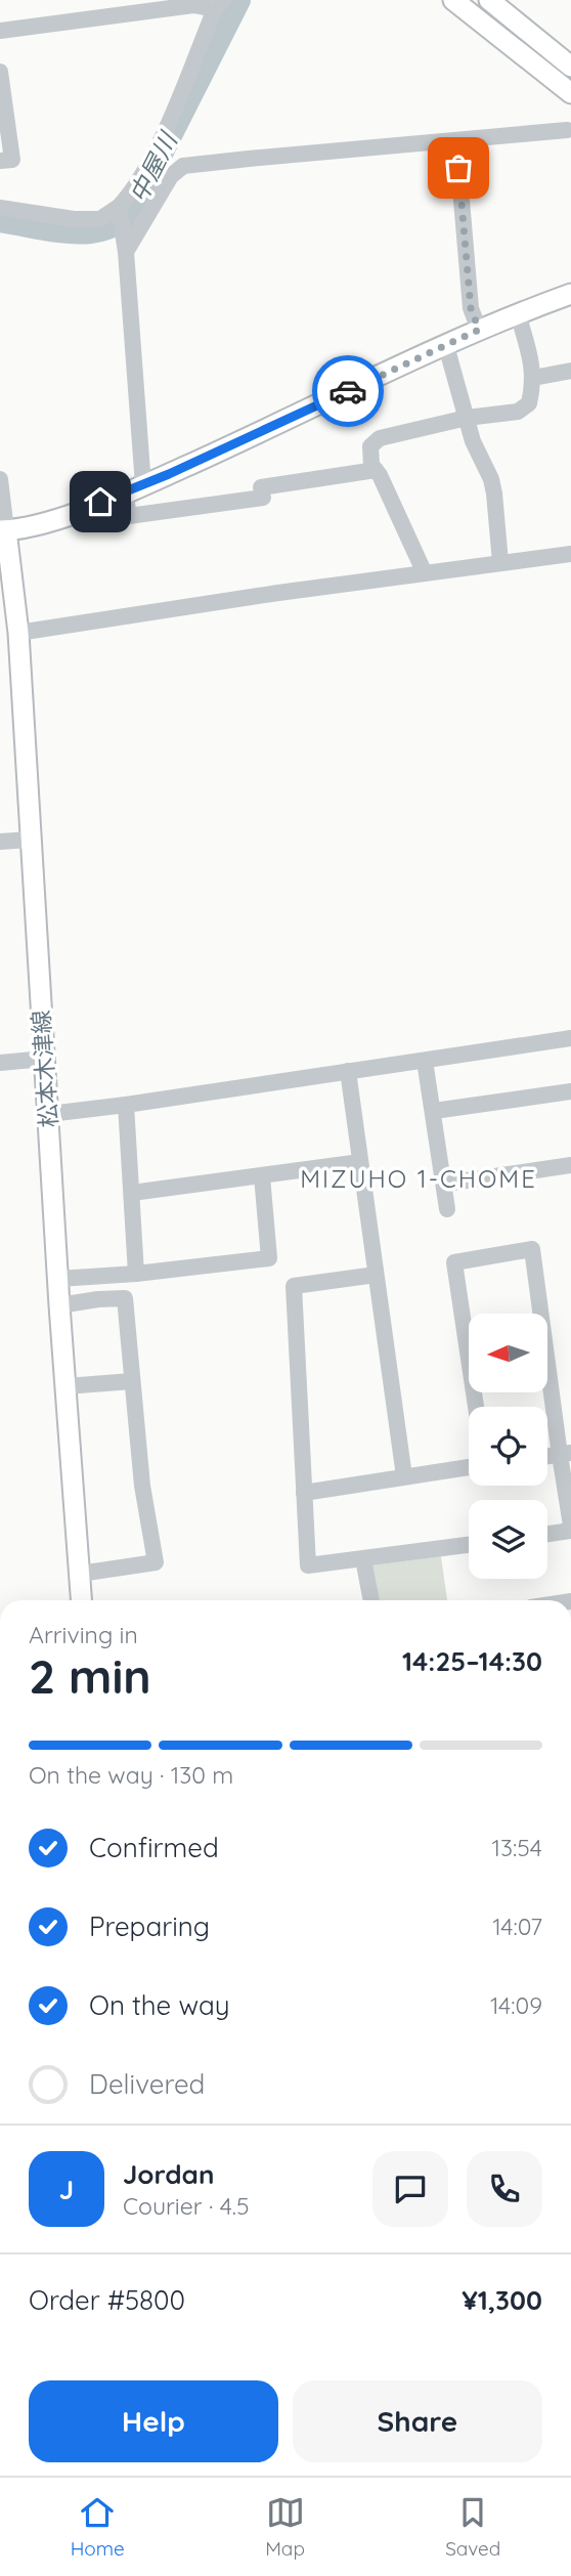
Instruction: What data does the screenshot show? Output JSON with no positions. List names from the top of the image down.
{
  "streets": {
    "main road": ["松本木津線"]
  },
  "districts": ["MIZUHO 1-CHOME"],
  "water": ["中屋川"],
  "north": "left",
  "page": {
    "heading": ["2 min", "Arriving in", "14:25–14:30"],
    "panel": [
      "Jordan",
      "Courier · 4.5",
      "Order #5800",
      "¥1,300"
    ],
    "bar": "On the way · 130 m",
    "list": [
      ["Confirmed", "13:54"],
      ["Preparing", "14:07"],
      ["On the way", "14:09"],
      "Delivered"
    ],
    "round": "J",
    "buttons": ["Help", "Share"],
    "tabs": ["Home", "Map", "Saved"]
  }
}
